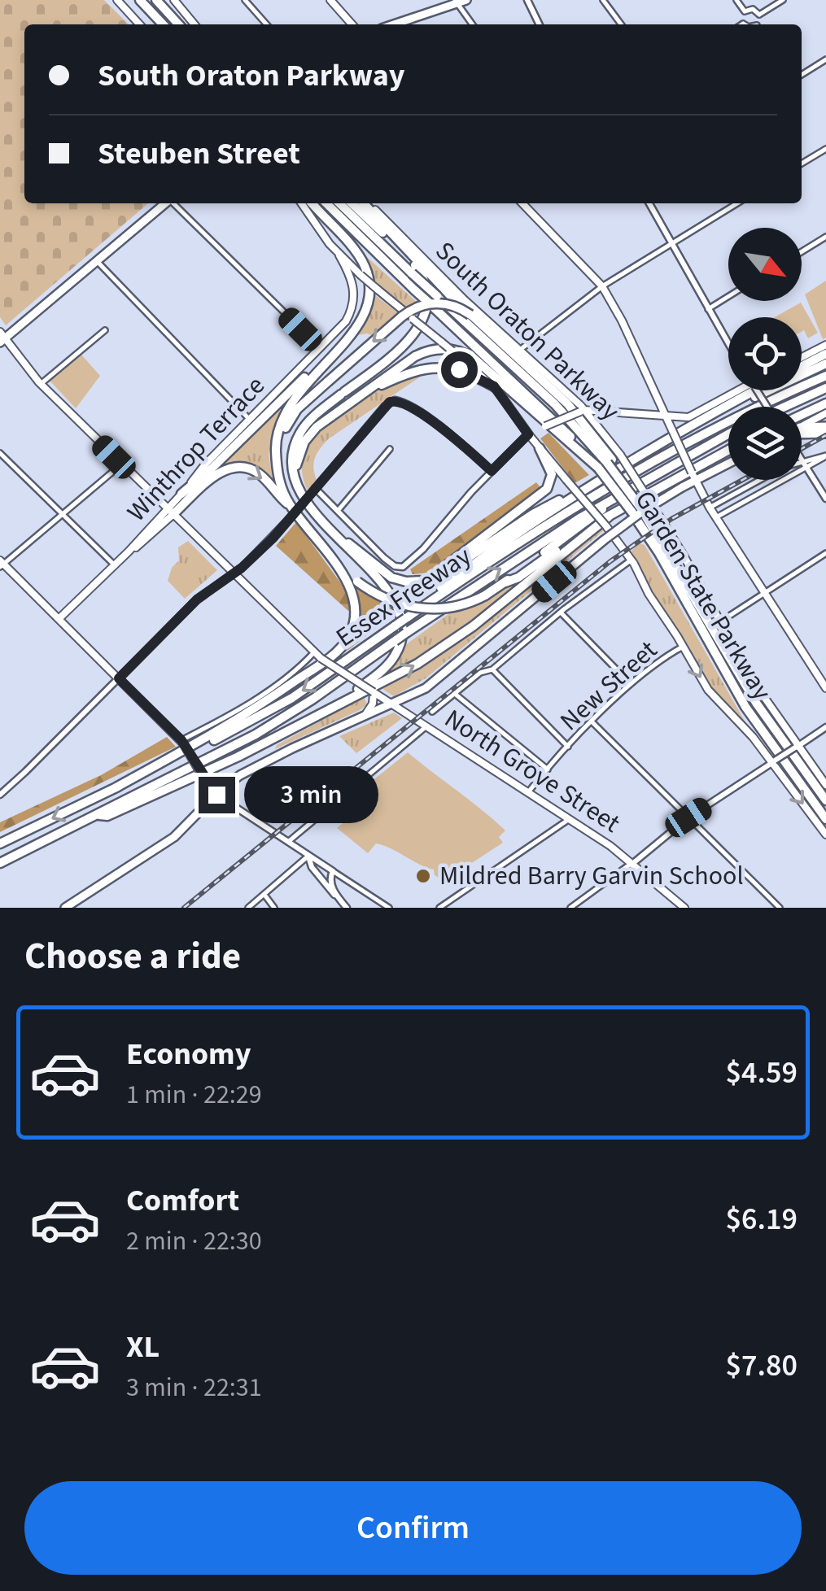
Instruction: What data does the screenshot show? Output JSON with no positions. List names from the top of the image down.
{
  "streets": {
    "highway": ["Garden State Parkway", "Essex Freeway"],
    "main road": ["South Oraton Parkway", "Winthrop Terrace", "North Grove Street"],
    "street": ["New Street"]
  },
  "crossings": [
    ["Winthrop Terrace", "North Grove Street"],
    ["New Street", "North Grove Street"]
  ],
  "places": ["Mildred Barry Garvin School"],
  "north": "bottom right",
  "page": {
    "banner": ["South Oraton Parkway", "Steuben Street"],
    "bubble": "3 min",
    "heading": "Choose a ride",
    "list": [
      {
        "name": "Economy",
        "note": "1 min · 22:29",
        "value": "$4.59"
      },
      {
        "name": "Comfort",
        "note": "2 min · 22:30",
        "value": "$6.19"
      },
      {
        "name": "XL",
        "note": "3 min · 22:31",
        "value": "$7.80"
      }
    ],
    "buttons": "Confirm"
  }
}
